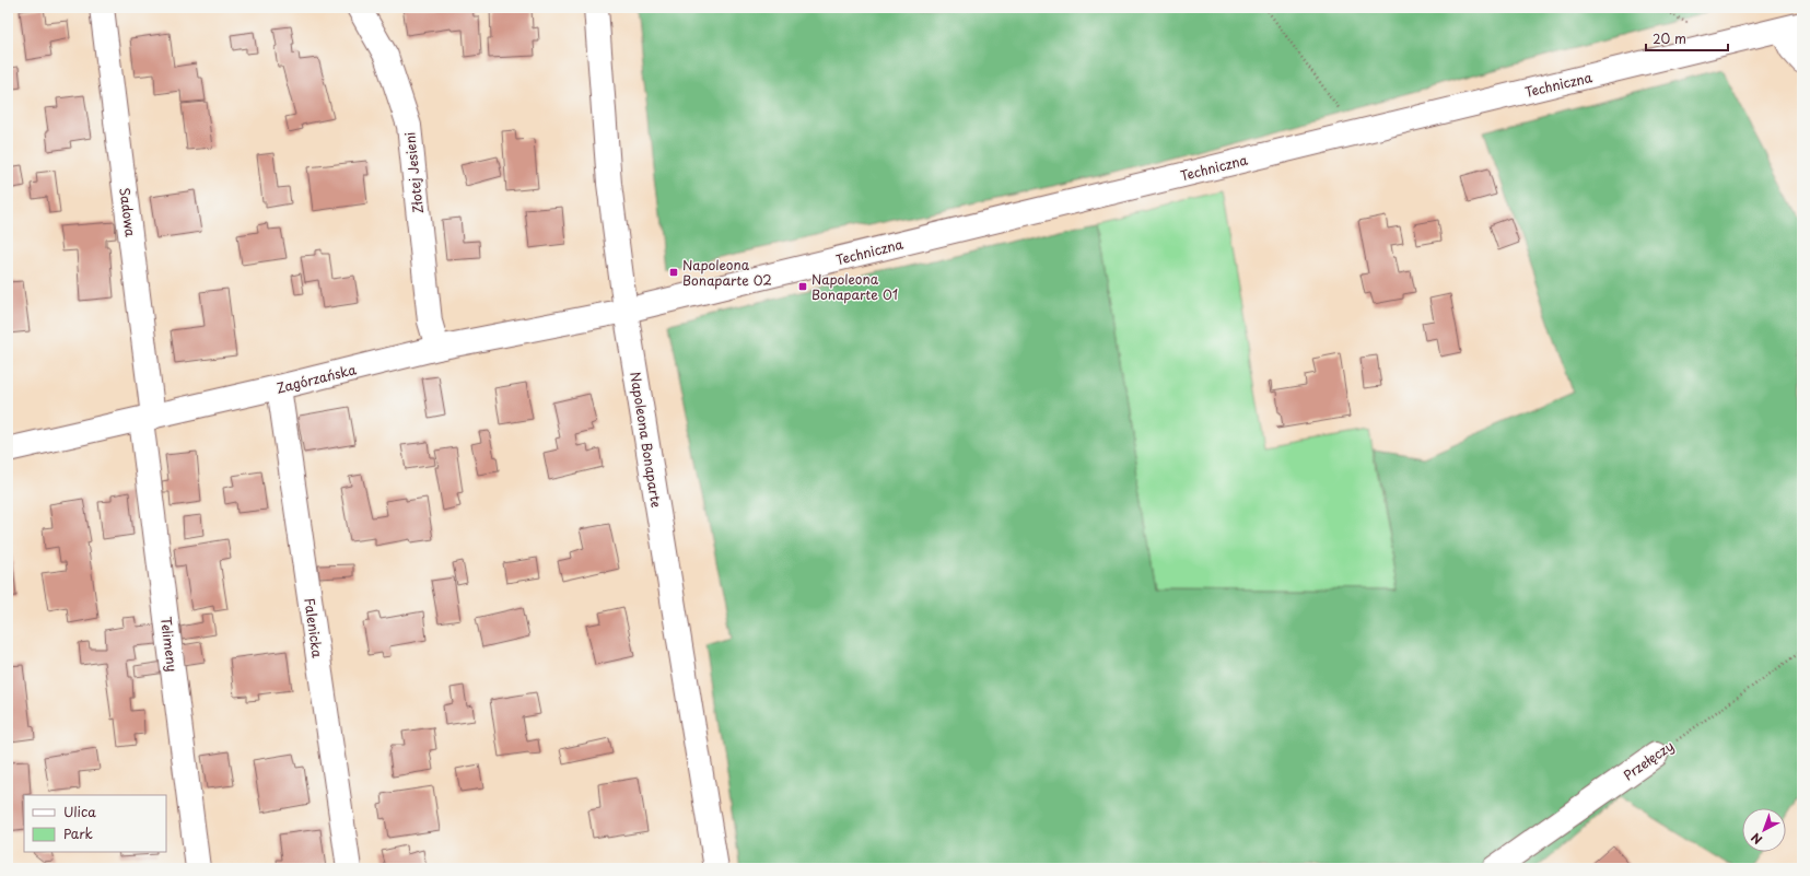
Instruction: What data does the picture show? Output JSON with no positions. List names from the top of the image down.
{
  "streets": {
    "street": [
      "Techniczna",
      "Złotej Jesieni",
      "Sadowa",
      "Zagórzańska",
      "Napoleona Bonaparte",
      "Falenicka",
      "Telimeny",
      "Przełęczy"
    ]
  },
  "crossings": [
    ["Techniczna", "Zagórzańska"],
    ["Techniczna", "Napoleona Bonaparte"],
    ["Złotej Jesieni", "Zagórzańska"],
    ["Sadowa", "Zagórzańska"],
    ["Sadowa", "Telimeny"],
    ["Zagórzańska", "Napoleona Bonaparte"],
    ["Zagórzańska", "Falenicka"],
    ["Zagórzańska", "Telimeny"]
  ],
  "places": {
    "transit": ["Napoleona Bonaparte 02", "Napoleona Bonaparte 01"]
  },
  "legend": ["Ulica", "Park"],
  "scale_bar": "20 m",
  "north": "bottom left"
}
